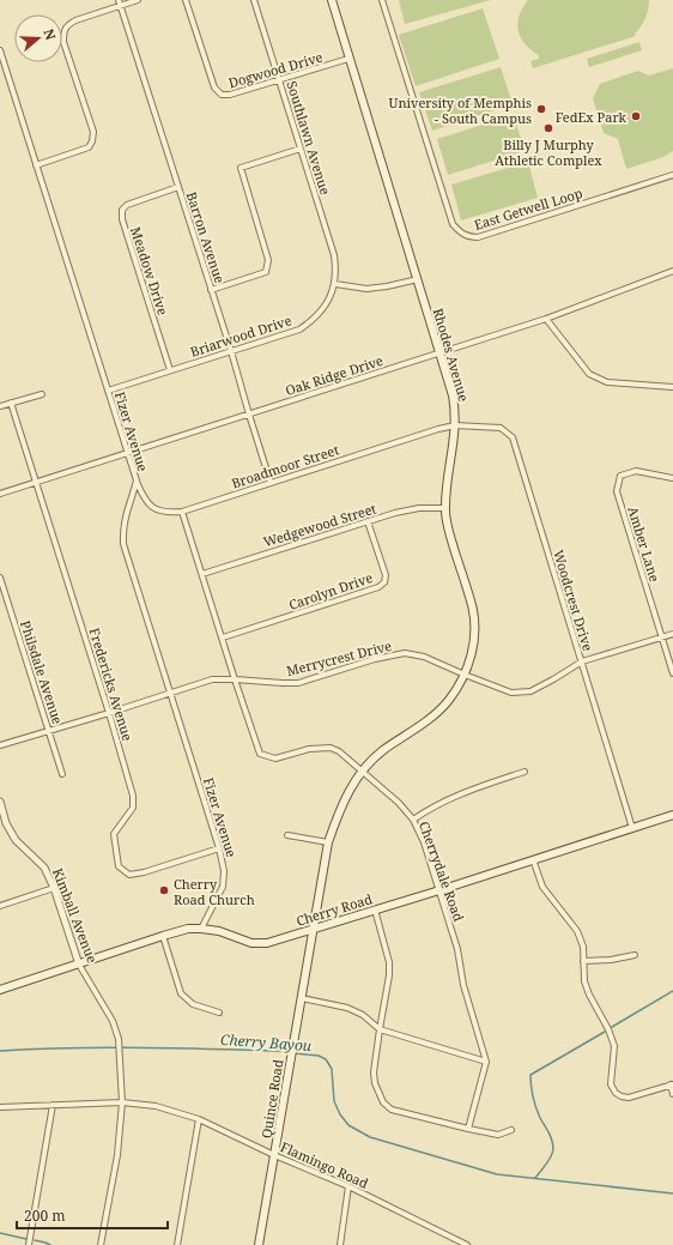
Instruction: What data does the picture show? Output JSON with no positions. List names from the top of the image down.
{
  "streets": {
    "main road": ["Rhodes Avenue", "Cherry Road", "Quince Road"],
    "street": [
      "Dogwood Drive",
      "Southlawn Avenue",
      "East Getwell Loop",
      "Barron Avenue",
      "Meadow Drive",
      "Briarwood Drive",
      "Oak Ridge Drive",
      "Fizer Avenue",
      "Broadmoor Street",
      "Wedgewood Street",
      "Amber Lane",
      "Carolyn Drive",
      "Woodcrest Drive",
      "Merrycrest Drive",
      "Philsdale Avenue",
      "Fredericks Avenue",
      "Cherrydale Road",
      "Kimball Avenue",
      "Flamingo Road"
    ]
  },
  "crossings": [
    ["Dogwood Drive", "Southlawn Avenue"],
    ["Dogwood Drive", "Rhodes Avenue"],
    ["Southlawn Avenue", "Briarwood Drive"],
    ["Barron Avenue", "Meadow Drive"],
    ["Barron Avenue", "Briarwood Drive"],
    ["Barron Avenue", "Oak Ridge Drive"],
    ["Barron Avenue", "Broadmoor Street"],
    ["Meadow Drive", "Briarwood Drive"],
    ["Briarwood Drive", "Fizer Avenue"],
    ["Rhodes Avenue", "Oak Ridge Drive"],
    ["Rhodes Avenue", "Broadmoor Street"],
    ["Rhodes Avenue", "Wedgewood Street"],
    ["Rhodes Avenue", "Woodcrest Drive"],
    ["Rhodes Avenue", "Merrycrest Drive"],
    ["Rhodes Avenue", "Cherrydale Road"],
    ["Rhodes Avenue", "Cherry Road"],
    ["Rhodes Avenue", "Quince Road"],
    ["Oak Ridge Drive", "Fizer Avenue"],
    ["Oak Ridge Drive", "Fredericks Avenue"],
    ["Fizer Avenue", "Broadmoor Street"],
    ["Fizer Avenue", "Merrycrest Drive"],
    ["Fizer Avenue", "Fredericks Avenue"],
    ["Fizer Avenue", "Cherry Road"],
    ["Broadmoor Street", "Woodcrest Drive"],
    ["Broadmoor Street", "Cherrydale Road"],
    ["Wedgewood Street", "Carolyn Drive"],
    ["Wedgewood Street", "Cherrydale Road"],
    ["Amber Lane", "Merrycrest Drive"],
    ["Carolyn Drive", "Cherrydale Road"],
    ["Woodcrest Drive", "Merrycrest Drive"],
    ["Woodcrest Drive", "Cherry Road"],
    ["Merrycrest Drive", "Philsdale Avenue"],
    ["Merrycrest Drive", "Fredericks Avenue"],
    ["Merrycrest Drive", "Cherrydale Road"],
    ["Cherrydale Road", "Cherry Road"],
    ["Cherry Road", "Kimball Avenue"],
    ["Cherry Road", "Quince Road"],
    ["Kimball Avenue", "Flamingo Road"],
    ["Quince Road", "Flamingo Road"]
  ],
  "water": ["Cherry Bayou"],
  "places": [
    "University of Memphis - South Campus",
    "FedEx Park",
    "Billy J Murphy Athletic Complex",
    "Cherry Road Church"
  ],
  "scale_bar": "200 m",
  "north": "right"
}
